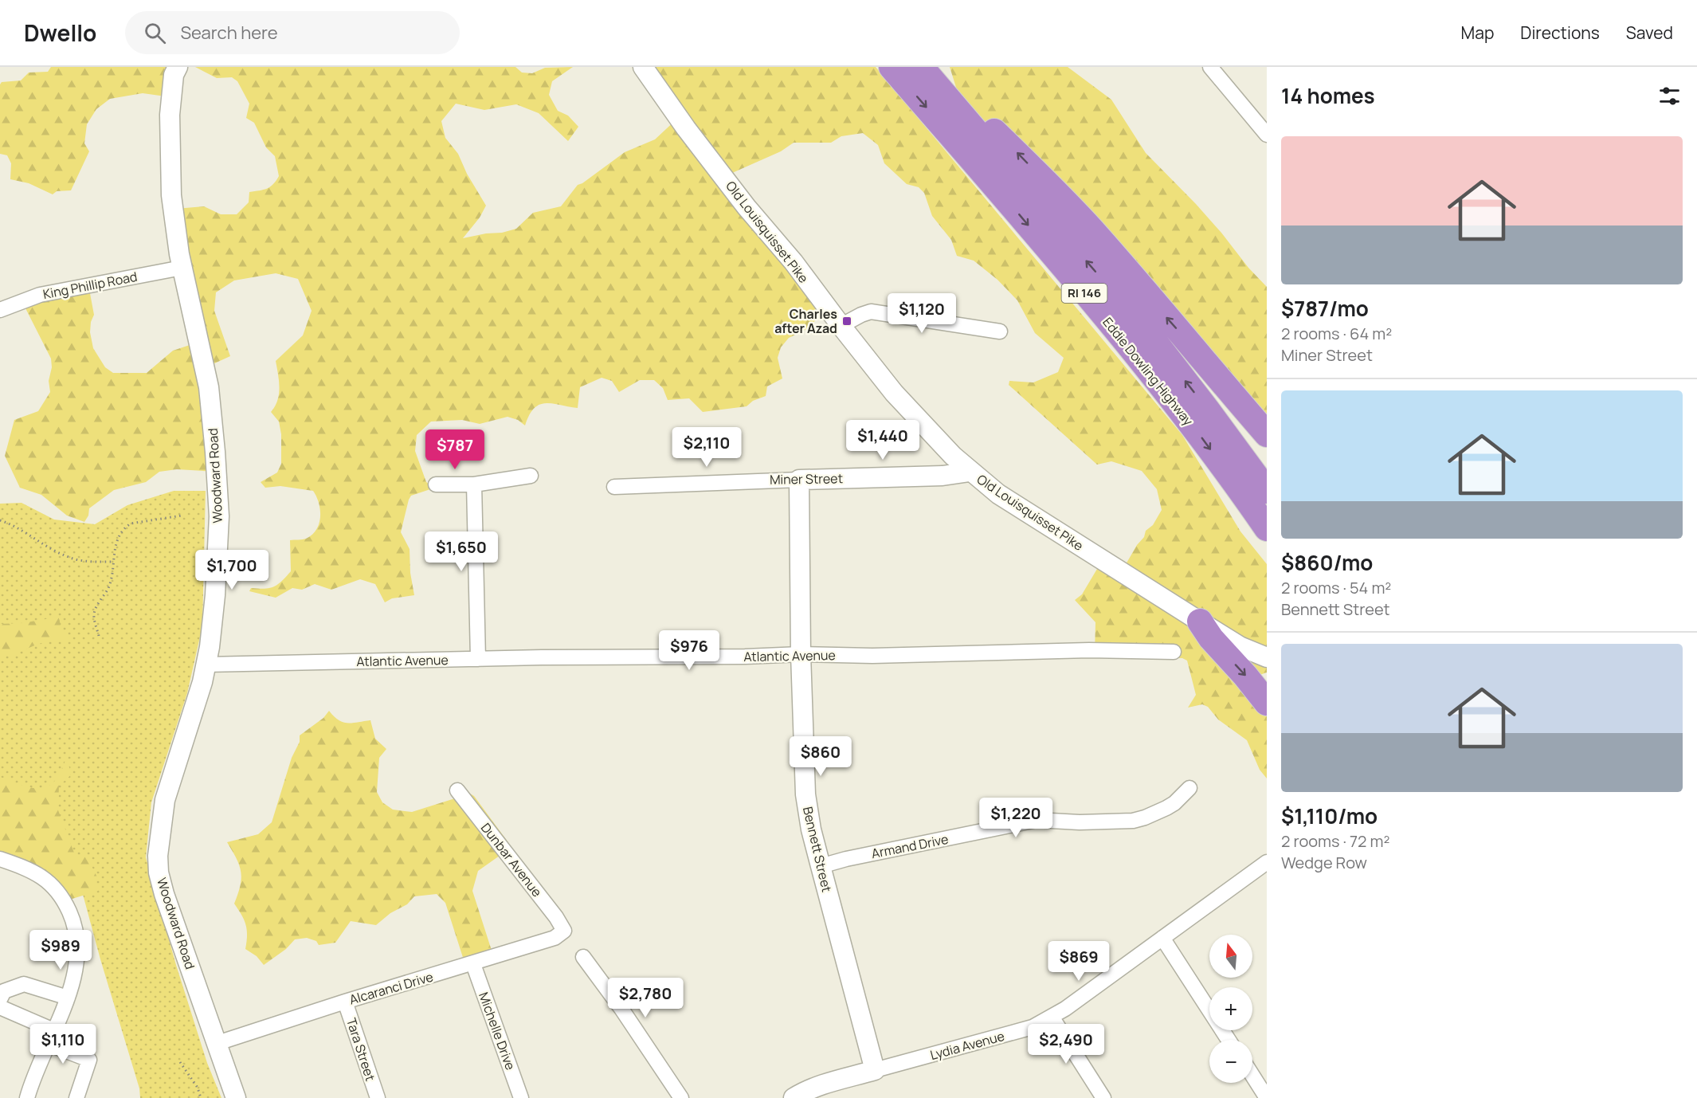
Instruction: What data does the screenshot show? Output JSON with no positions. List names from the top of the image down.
{
  "streets": {
    "highway": ["RI 146", "Eddie Dowling Highway"],
    "street": [
      "Old Louisquisset Pike",
      "King Phillip Road",
      "Woodward Road",
      "Miner Street",
      "Atlantic Avenue",
      "Armand Drive",
      "Bennett Street",
      "Dunbar Avenue",
      "Alcaranci Drive",
      "Michelle Drive",
      "Lydia Avenue",
      "Tara Street"
    ]
  },
  "crossings": [
    ["Old Louisquisset Pike", "Miner Street"],
    ["King Phillip Road", "Woodward Road"],
    ["Woodward Road", "Atlantic Avenue"],
    ["Woodward Road", "Alcaranci Drive"],
    ["Miner Street", "Bennett Street"],
    ["Atlantic Avenue", "Bennett Street"],
    ["Armand Drive", "Bennett Street"],
    ["Bennett Street", "Lydia Avenue"],
    ["Dunbar Avenue", "Alcaranci Drive"],
    ["Alcaranci Drive", "Michelle Drive"],
    ["Alcaranci Drive", "Tara Street"]
  ],
  "places": {
    "transit": ["Charles after Azad"]
  },
  "north": "top",
  "page": {
    "header": "Dwello",
    "search": "Search here",
    "nav": ["Map", "Directions", "Saved"],
    "heading": "14 homes",
    "list": [
      {
        "name": "$787/mo",
        "note": "2 rooms · 64 m² · Miner Street"
      },
      {
        "name": "$860/mo",
        "note": "2 rooms · 54 m² · Bennett Street"
      },
      {
        "name": "$1,110/mo",
        "note": "2 rooms · 72 m² · Wedge Row"
      }
    ],
    "price": [
      "$1,120",
      "$1,440",
      "$2,110",
      "$787",
      "$1,650",
      "$1,700",
      "$976",
      "$860",
      "$1,220",
      "$989",
      "$869",
      "$2,780",
      "$1,110",
      "$2,490"
    ],
    "map_buttons": ["+", "−"]
  }
}
